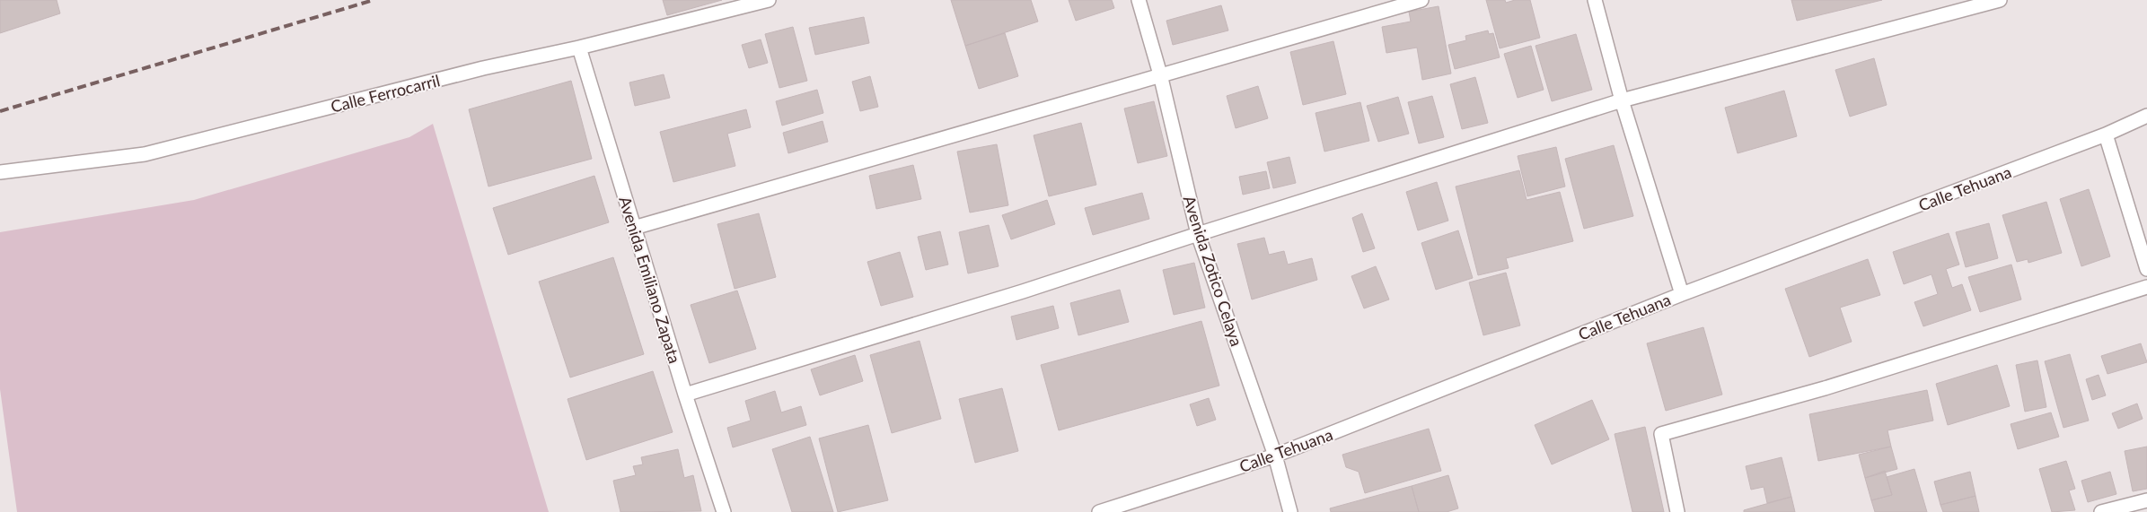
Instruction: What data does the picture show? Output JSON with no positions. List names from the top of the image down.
{
  "streets": {
    "street": [
      "Calle Ferrocarril",
      "Calle Tehuana",
      "Avenida Zotico Celaya",
      "Avenida Emiliano Zapata"
    ]
  },
  "crossings": [
    ["Calle Ferrocarril", "Avenida Emiliano Zapata"],
    ["Calle Tehuana", "Avenida Zotico Celaya"]
  ]
}
